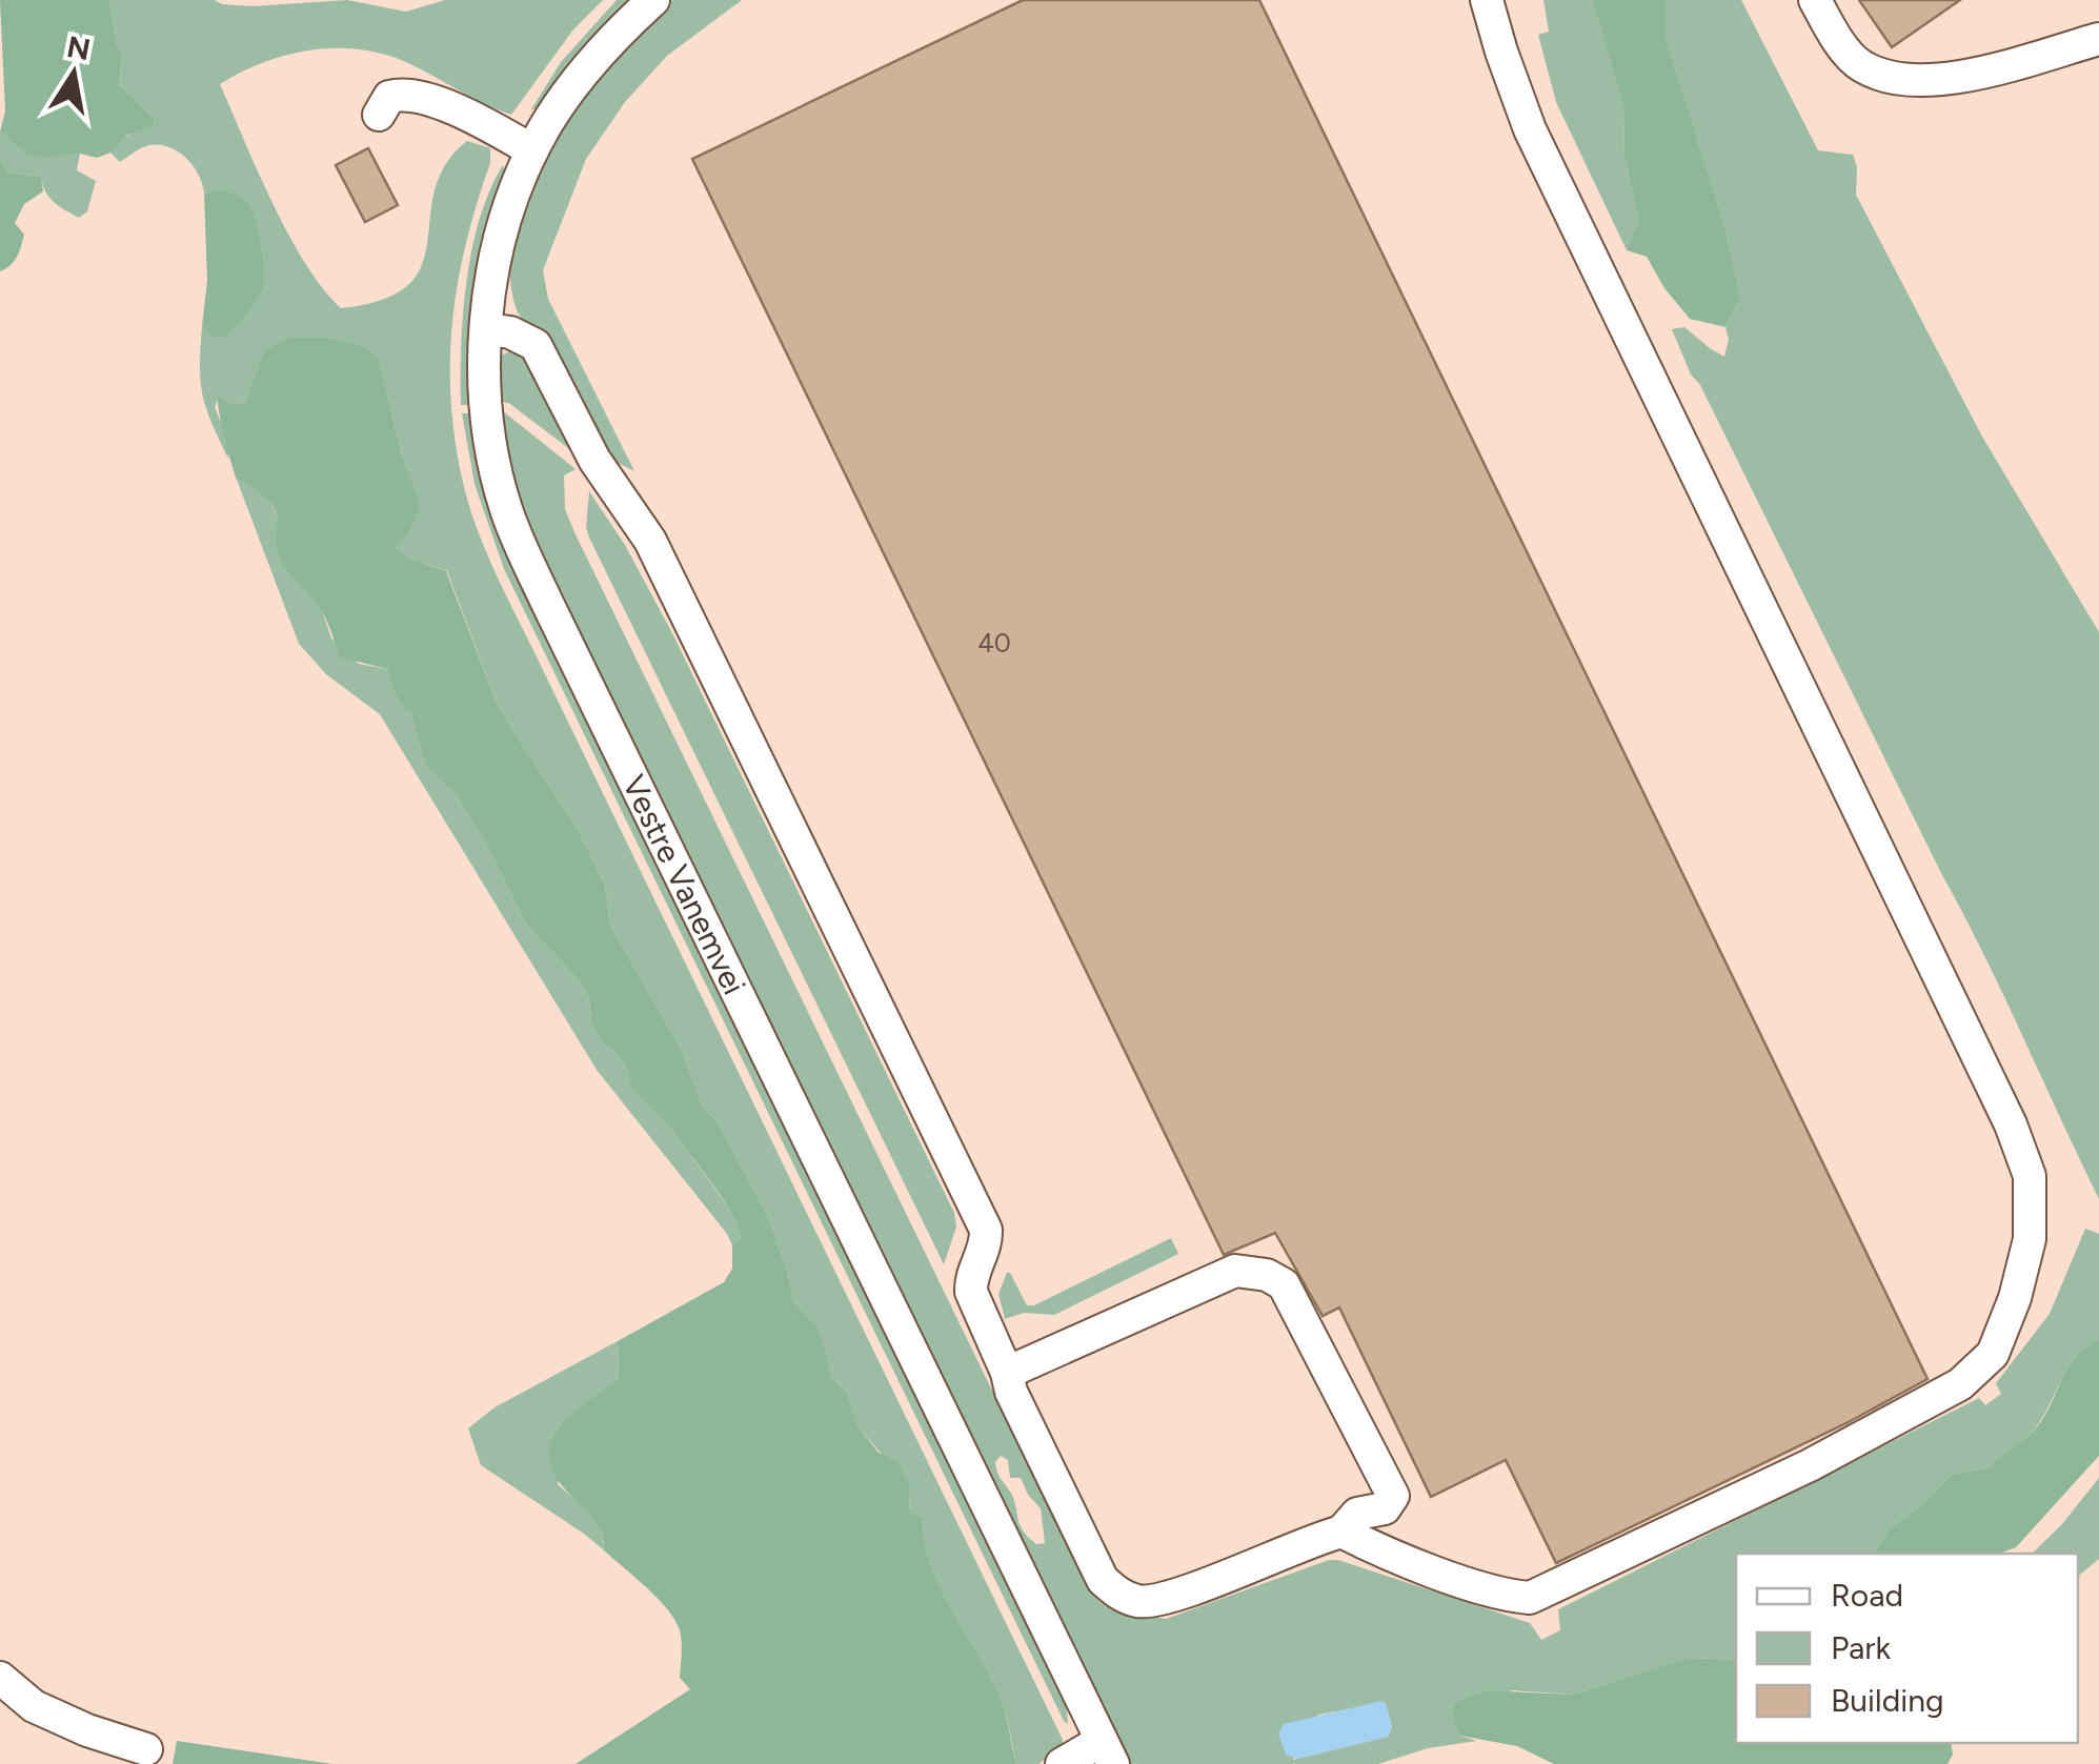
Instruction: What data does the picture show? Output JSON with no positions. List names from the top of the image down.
{
  "streets": {
    "street": ["Vestre Vanemvei"]
  },
  "house_numbers": ["40"],
  "legend": ["Road", "Park", "Building"],
  "north": "top"
}
